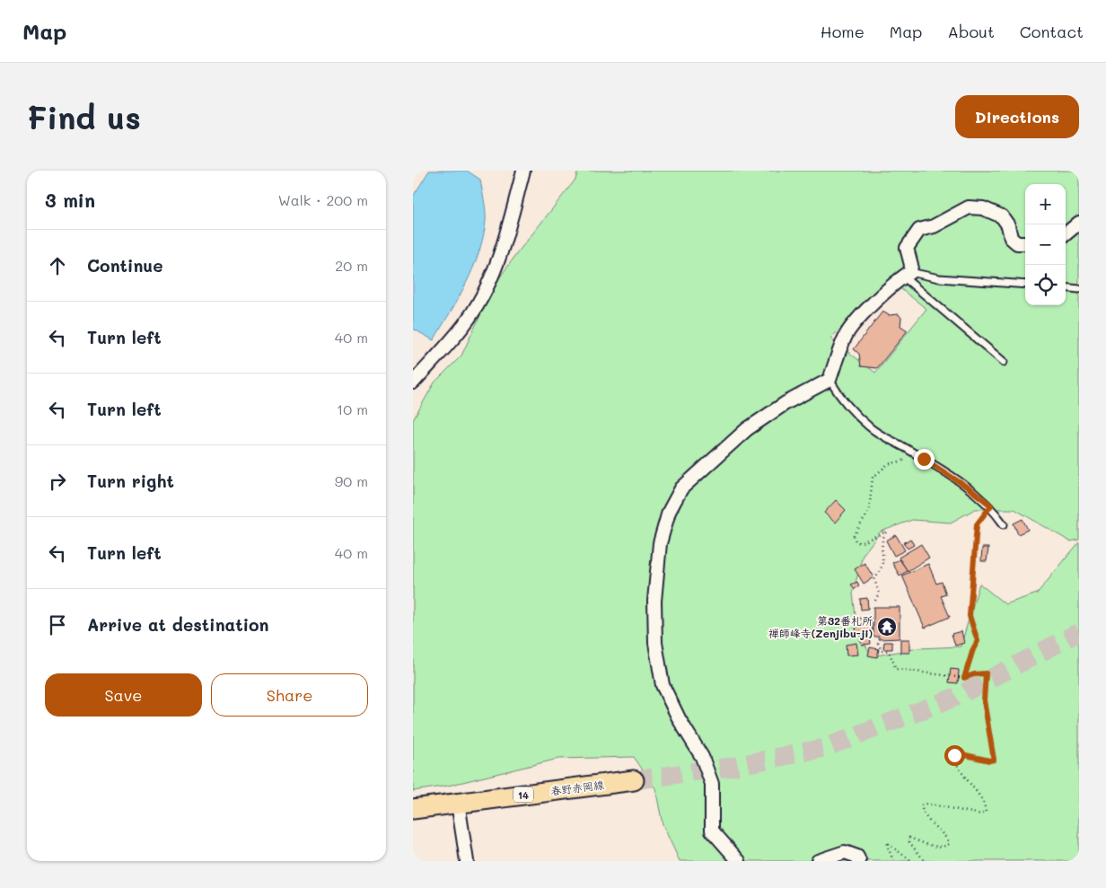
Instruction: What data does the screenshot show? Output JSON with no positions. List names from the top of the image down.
{
  "streets": {
    "main road": ["春野赤岡線", "14"]
  },
  "places": {
    "temple": ["第32番札所 禅師峰寺(Zenjibu-ji)"]
  },
  "page": {
    "header": "Map",
    "nav": [
      "Home",
      "Map",
      "About",
      "Contact"
    ],
    "buttons": [
      "Directions",
      ["Save", "Share"]
    ],
    "title": "Find us",
    "heading": ["3 min", "Walk · 200 m"],
    "map_buttons": ["+", "−"],
    "list": [
      ["Continue", "20 m"],
      ["Turn left", "40 m"],
      ["Turn left", "10 m"],
      ["Turn right", "90 m"],
      ["Turn left", "40 m"],
      "Arrive at destination"
    ]
  }
}
